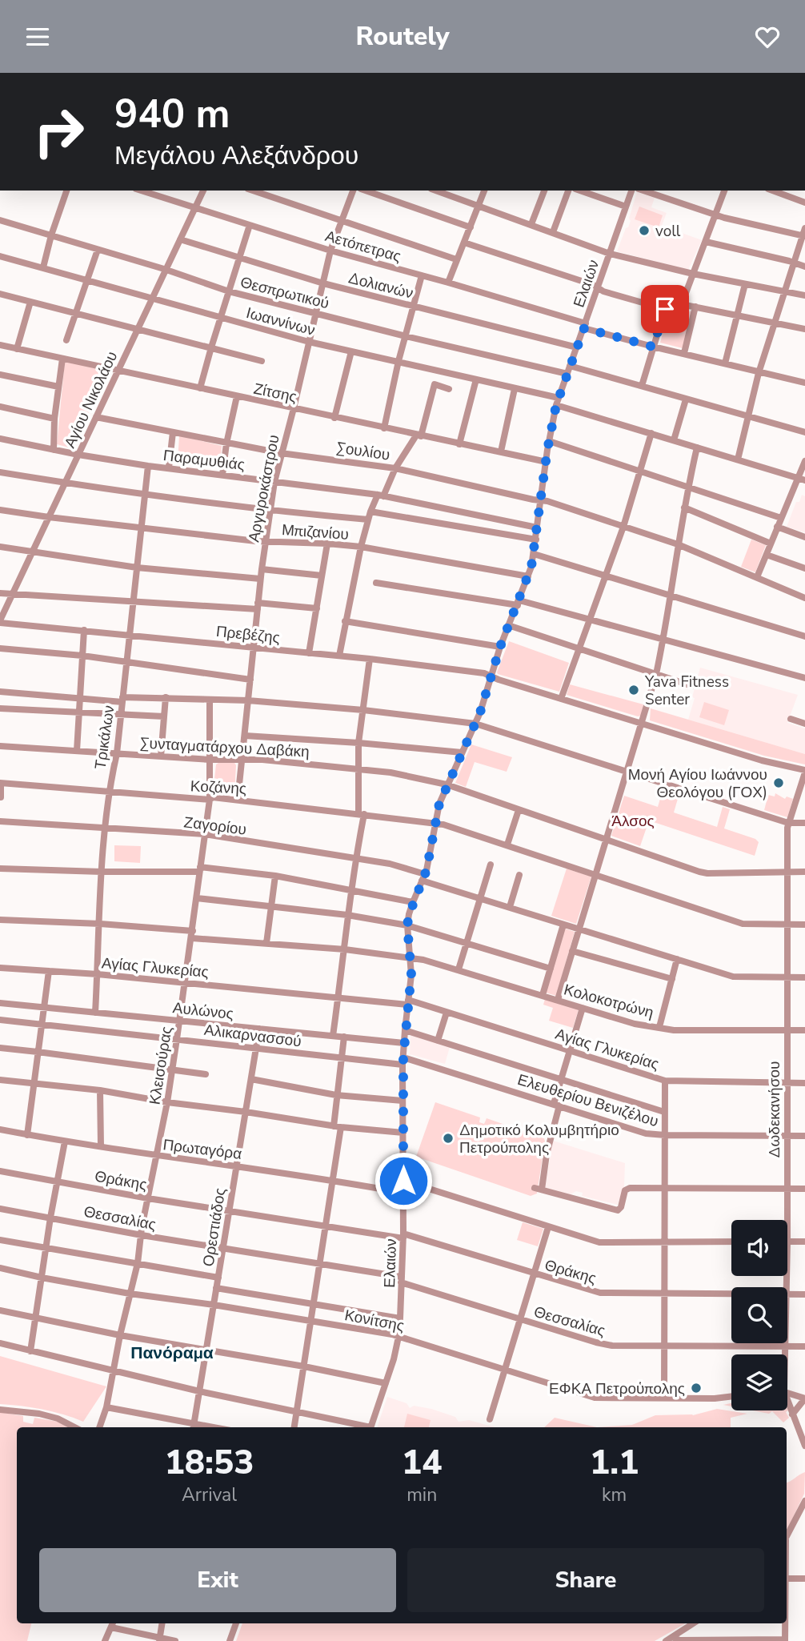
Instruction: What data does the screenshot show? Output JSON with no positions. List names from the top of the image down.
{
  "streets": {
    "street": [
      "Αετόπετρας",
      "Ελαιών",
      "Δολιανών",
      "Θεσπρωτικού",
      "Ιωαννίνων",
      "Ζίτσης",
      "Αγίου Νικολάου",
      "Σουλίου",
      "Παραμυθιάς",
      "Αργυροκάστρου",
      "Μπιζανίου",
      "Πρεβέζης",
      "Τρικάλων",
      "Συνταγματάρχου Δαβάκη",
      "Κοζάνης",
      "Ζαγορίου",
      "Αγίας Γλυκερίας",
      "Κολοκοτρώνη",
      "Αυλώνος",
      "Αλικαρνασσού",
      "Κλεισούρας",
      "Ελευθερίου Βενιζέλου",
      "Δωδεκανήσου",
      "Πρωταγόρα",
      "Θράκης",
      "Θεσσαλίας",
      "Ορεστιάδος",
      "Κονίτσης"
    ]
  },
  "crossings": [
    ["Αετόπετρας", "Ελαιών"],
    ["Αετόπετρας", "Αγίου Νικολάου"],
    ["Αετόπετρας", "Αργυροκάστρου"],
    ["Ελαιών", "Δολιανών"],
    ["Ελαιών", "Θεσπρωτικού"],
    ["Ελαιών", "Ιωαννίνων"],
    ["Ελαιών", "Ζίτσης"],
    ["Ελαιών", "Σουλίου"],
    ["Ελαιών", "Παραμυθιάς"],
    ["Ελαιών", "Μπιζανίου"],
    ["Ελαιών", "Πρεβέζης"],
    ["Ελαιών", "Συνταγματάρχου Δαβάκη"],
    ["Ελαιών", "Κοζάνης"],
    ["Ελαιών", "Ζαγορίου"],
    ["Ελαιών", "Αγίας Γλυκερίας"],
    ["Ελαιών", "Κολοκοτρώνη"],
    ["Ελαιών", "Αυλώνος"],
    ["Ελαιών", "Αλικαρνασσού"],
    ["Ελαιών", "Ελευθερίου Βενιζέλου"],
    ["Ελαιών", "Πρωταγόρα"],
    ["Ελαιών", "Θράκης"],
    ["Ελαιών", "Θεσσαλίας"],
    ["Ελαιών", "Κονίτσης"],
    ["Δολιανών", "Αγίου Νικολάου"],
    ["Δολιανών", "Αργυροκάστρου"],
    ["Θεσπρωτικού", "Αγίου Νικολάου"],
    ["Θεσπρωτικού", "Αργυροκάστρου"],
    ["Ιωαννίνων", "Αγίου Νικολάου"],
    ["Ιωαννίνων", "Αργυροκάστρου"],
    ["Ζίτσης", "Αγίου Νικολάου"],
    ["Ζίτσης", "Αργυροκάστρου"],
    ["Αγίου Νικολάου", "Σουλίου"],
    ["Αγίου Νικολάου", "Παραμυθιάς"],
    ["Αγίου Νικολάου", "Μπιζανίου"],
    ["Αγίου Νικολάου", "Πρεβέζης"],
    ["Σουλίου", "Αργυροκάστρου"],
    ["Παραμυθιάς", "Αργυροκάστρου"],
    ["Παραμυθιάς", "Τρικάλων"],
    ["Αργυροκάστρου", "Μπιζανίου"],
    ["Αργυροκάστρου", "Πρεβέζης"],
    ["Αργυροκάστρου", "Συνταγματάρχου Δαβάκη"],
    ["Αργυροκάστρου", "Κοζάνης"],
    ["Μπιζανίου", "Τρικάλων"],
    ["Πρεβέζης", "Τρικάλων"],
    ["Πρεβέζης", "Δωδεκανήσου"],
    ["Τρικάλων", "Συνταγματάρχου Δαβάκη"],
    ["Τρικάλων", "Κοζάνης"],
    ["Τρικάλων", "Ζαγορίου"],
    ["Τρικάλων", "Αγίας Γλυκερίας"],
    ["Τρικάλων", "Αυλώνος"],
    ["Συνταγματάρχου Δαβάκη", "Κλεισούρας"],
    ["Συνταγματάρχου Δαβάκη", "Δωδεκανήσου"],
    ["Κοζάνης", "Κλεισούρας"],
    ["Κοζάνης", "Δωδεκανήσου"],
    ["Ζαγορίου", "Κλεισούρας"],
    ["Ζαγορίου", "Δωδεκανήσου"],
    ["Αγίας Γλυκερίας", "Κλεισούρας"],
    ["Αγίας Γλυκερίας", "Δωδεκανήσου"],
    ["Κολοκοτρώνη", "Κλεισούρας"],
    ["Κολοκοτρώνη", "Δωδεκανήσου"],
    ["Αυλώνος", "Κλεισούρας"],
    ["Αυλώνος", "Ορεστιάδος"],
    ["Αλικαρνασσού", "Κλεισούρας"],
    ["Αλικαρνασσού", "Ελευθερίου Βενιζέλου"],
    ["Αλικαρνασσού", "Ορεστιάδος"],
    ["Κλεισούρας", "Πρωταγόρα"],
    ["Κλεισούρας", "Θράκης"],
    ["Κλεισούρας", "Θεσσαλίας"],
    ["Κλεισούρας", "Κονίτσης"],
    ["Ελευθερίου Βενιζέλου", "Δωδεκανήσου"],
    ["Δωδεκανήσου", "Θεσσαλίας"],
    ["Πρωταγόρα", "Ορεστιάδος"],
    ["Θράκης", "Ορεστιάδος"],
    ["Θεσσαλίας", "Ορεστιάδος"],
    ["Ορεστιάδος", "Κονίτσης"]
  ],
  "districts": ["Πανόραμα"],
  "parks": ["Άλσος"],
  "places": [
    "voll",
    "Yava Fitness Senter",
    "Μονή Αγίου Ιωάννου Θεολόγου (ΓΟΧ)",
    "Δημοτικό Κολυμβητήριο Πετρούπολης",
    "ΕΦΚΑ Πετροὑπολης"
  ],
  "page": {
    "header": "Routely",
    "turn": ["940 m", "Μεγάλου Αλεξάνδρου"],
    "eta": [
      "18:53",
      "Arrival",
      "14",
      "min",
      "1.1",
      "km"
    ],
    "buttons": ["Exit", "Share"]
  }
}
